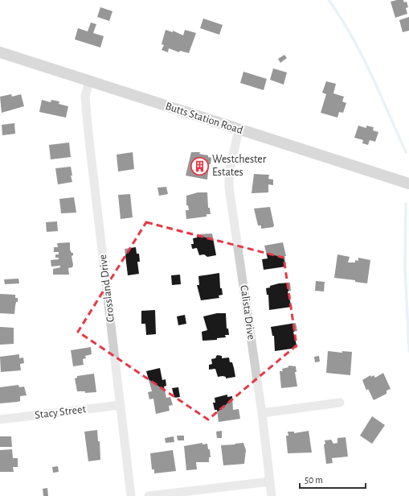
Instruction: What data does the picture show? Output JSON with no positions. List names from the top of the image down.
{
  "streets": {
    "main road": ["Butts Station Road"],
    "street": ["Crossland Drive", "Calista Drive", "Stacy Street"]
  },
  "crossings": [
    ["Butts Station Road", "Crossland Drive"],
    ["Butts Station Road", "Calista Drive"],
    ["Crossland Drive", "Stacy Street"]
  ],
  "places": {
    "building": ["Westchester Estates"]
  },
  "scale_bar": "50 m"
}
